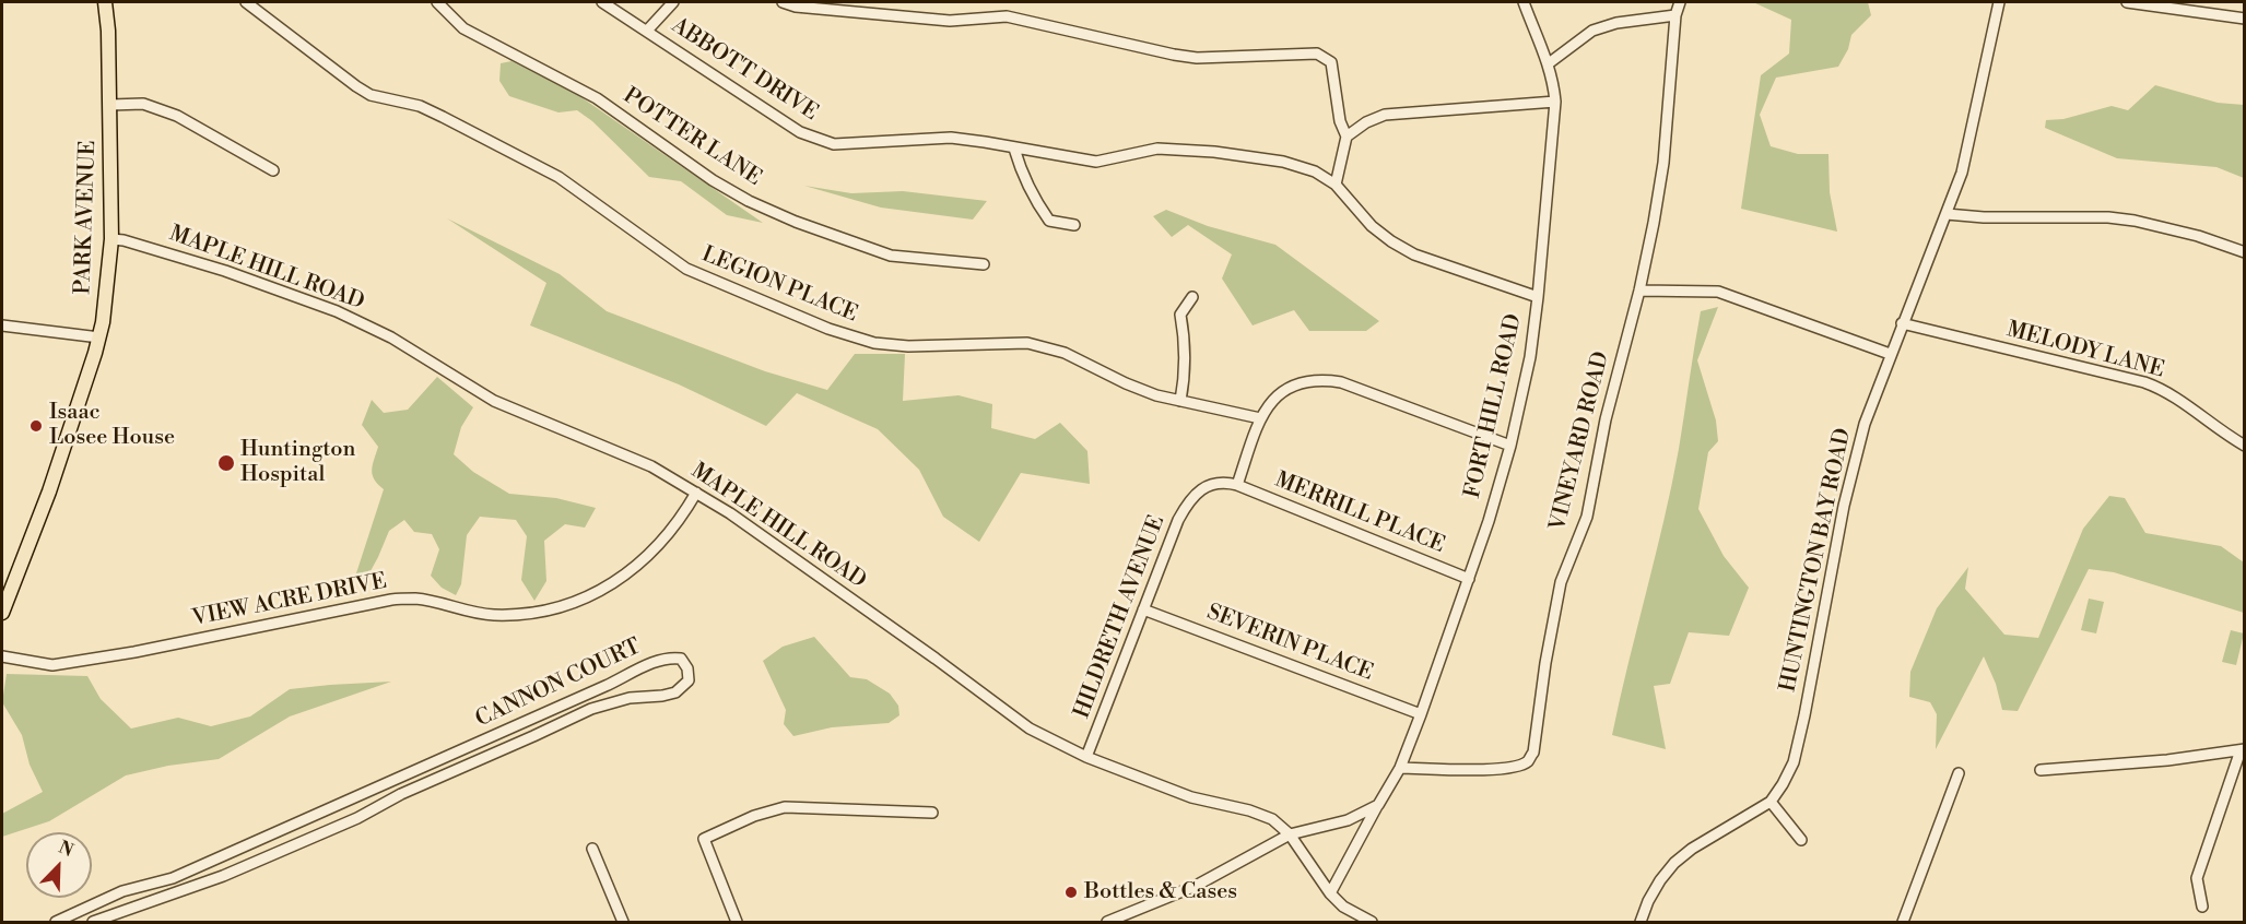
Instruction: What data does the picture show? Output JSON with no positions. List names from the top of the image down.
{
  "streets": {
    "main road": ["PARK AVENUE"],
    "street": [
      "ABBOTT DRIVE",
      "POTTER LANE",
      "MAPLE HILL ROAD",
      "LEGION PLACE",
      "MELODY LANE",
      "FORT HILL ROAD",
      "VINEYARD ROAD",
      "MERRILL PLACE",
      "HUNTINGTON BAY ROAD",
      "VIEW ACRE DRIVE",
      "HILDRETH AVENUE",
      "SEVERIN PLACE",
      "CANNON COURT"
    ]
  },
  "crossings": [
    ["ABBOTT DRIVE", "FORT HILL ROAD"],
    ["PARK AVENUE", "MAPLE HILL ROAD"],
    ["MAPLE HILL ROAD", "FORT HILL ROAD"],
    ["MAPLE HILL ROAD", "VIEW ACRE DRIVE"],
    ["MAPLE HILL ROAD", "HILDRETH AVENUE"],
    ["MELODY LANE", "HUNTINGTON BAY ROAD"],
    ["FORT HILL ROAD", "VINEYARD ROAD"],
    ["FORT HILL ROAD", "MERRILL PLACE"],
    ["FORT HILL ROAD", "SEVERIN PLACE"],
    ["MERRILL PLACE", "HILDRETH AVENUE"],
    ["HILDRETH AVENUE", "SEVERIN PLACE"]
  ],
  "places": ["Isaac Losee House", "Huntington Hospital", "Bottles & Cases"],
  "north": "top right"
}
